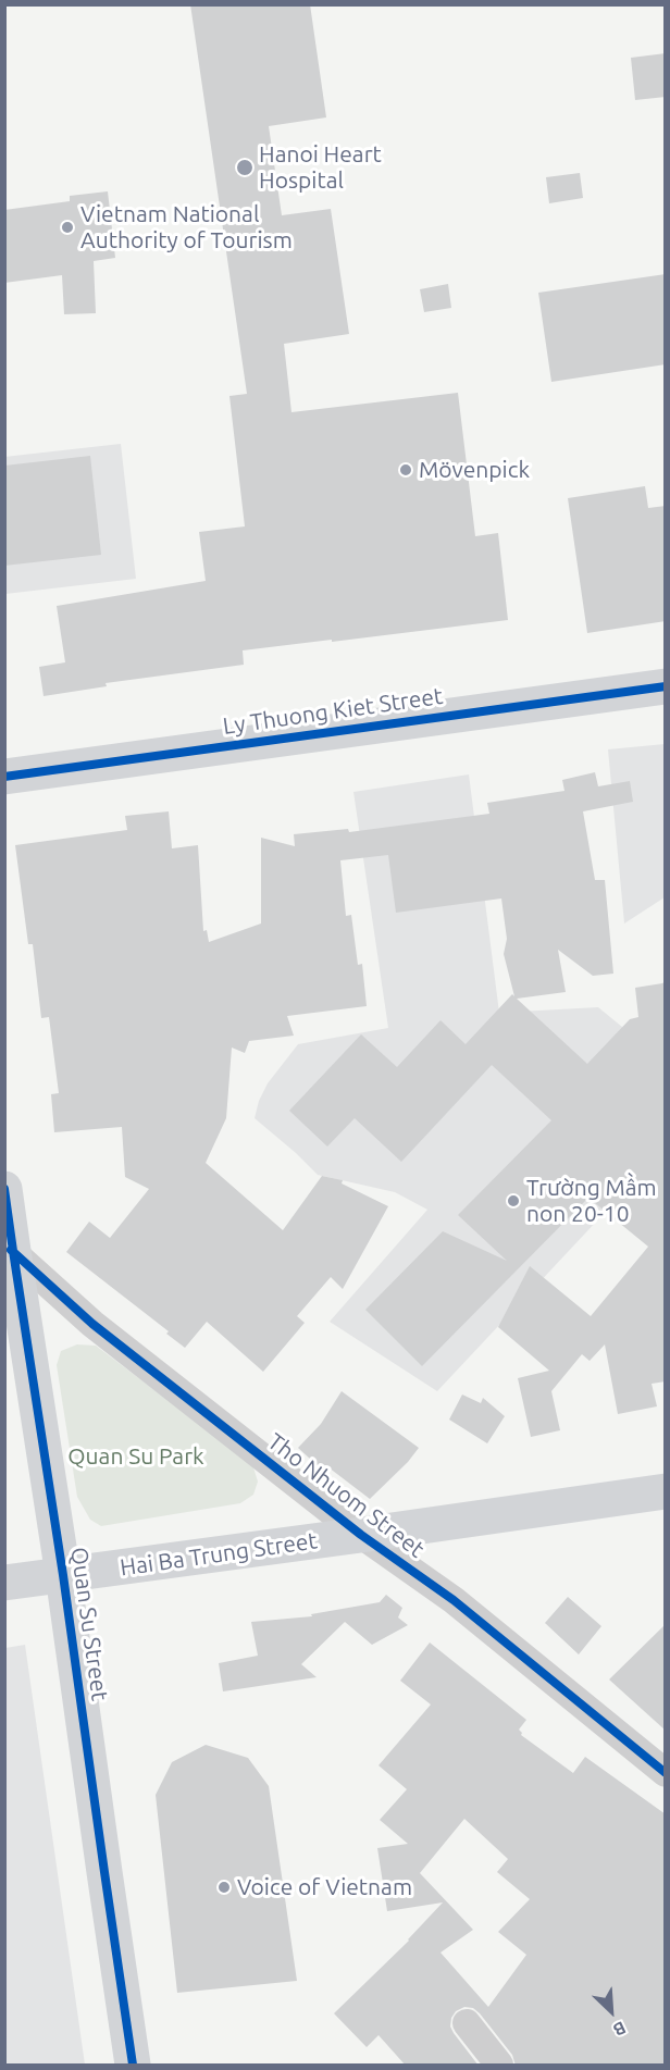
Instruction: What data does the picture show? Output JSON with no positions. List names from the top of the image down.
{
  "streets": {
    "street": [
      "Ly Thuong Kiet Street",
      "Tho Nhuom Street",
      "Hai Ba Trung Street",
      "Quan Su Street"
    ]
  },
  "crossings": [
    ["Tho Nhuom Street", "Hai Ba Trung Street"],
    ["Tho Nhuom Street", "Quan Su Street"],
    ["Hai Ba Trung Street", "Quan Su Street"]
  ],
  "parks": ["Quan Su Park"],
  "places": [
    "Hanoi Heart Hospital",
    "Vietnam National Authority of Tourism",
    "Mövenpick",
    "Trường Mầm non 20-10",
    "Voice of Vietnam"
  ],
  "north": "bottom right"
}
